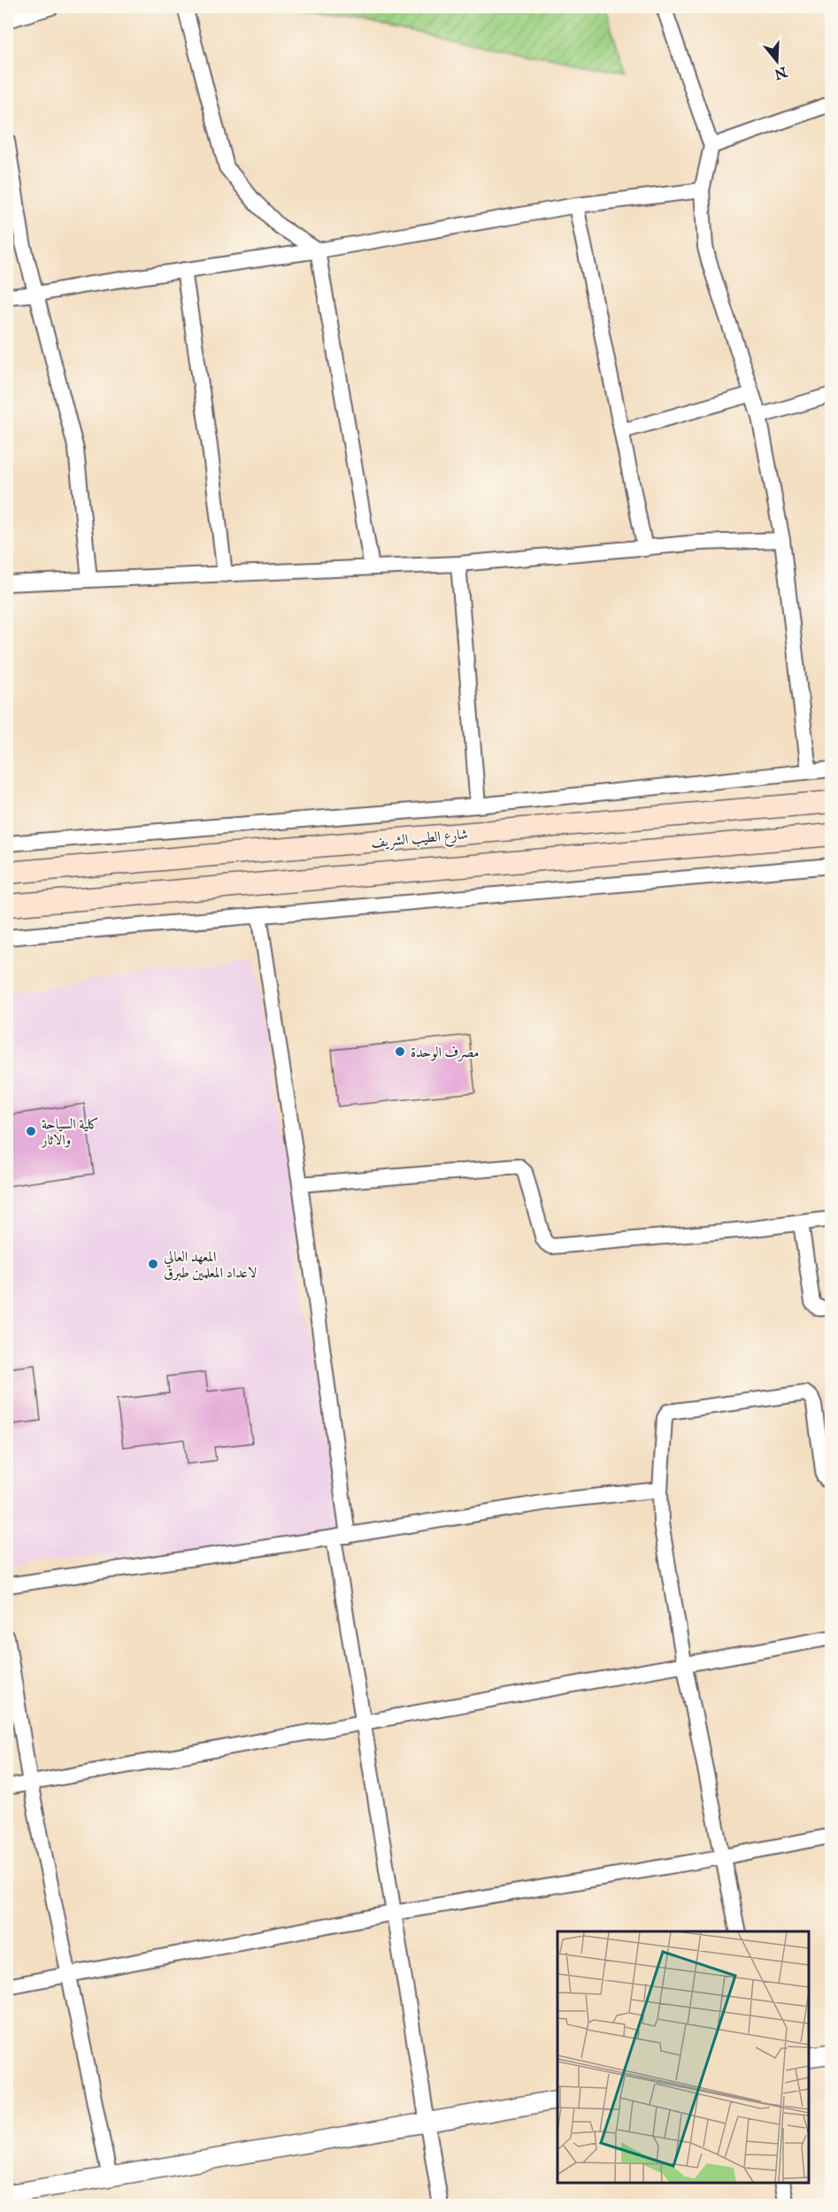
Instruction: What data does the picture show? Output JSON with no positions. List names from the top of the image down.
{
  "streets": {
    "main road": ["شارع الطيب الشريف"]
  },
  "places": ["مصرف الوحدة", "كلية السياحة والاثار", "المعهد العالي لاعداد المعلمين طبرق"],
  "north": "bottom"
}
